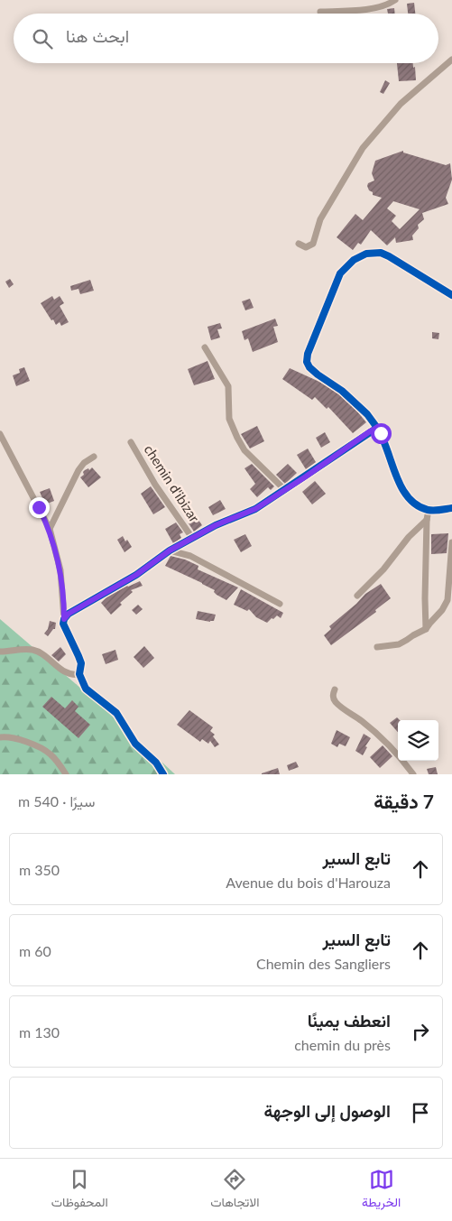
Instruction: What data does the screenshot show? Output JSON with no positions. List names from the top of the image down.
{
  "streets": {
    "street": ["chemin d'ibizar"]
  },
  "page": {
    "search": "ابحث هنا",
    "heading": ["7 دقيقة", "سيرًا · 540 m"],
    "list": [
      ["تابع السير", "Avenue du bois d'Harouza", "350 m"],
      ["تابع السير", "Chemin des Sangliers", "60 m"],
      ["انعطف يمينًا", "chemin du près", "130 m"],
      "الوصول إلى الوجهة"
    ],
    "nav": ["الخريطة", "الاتجاهات", "المحفوظات"]
  }
}
